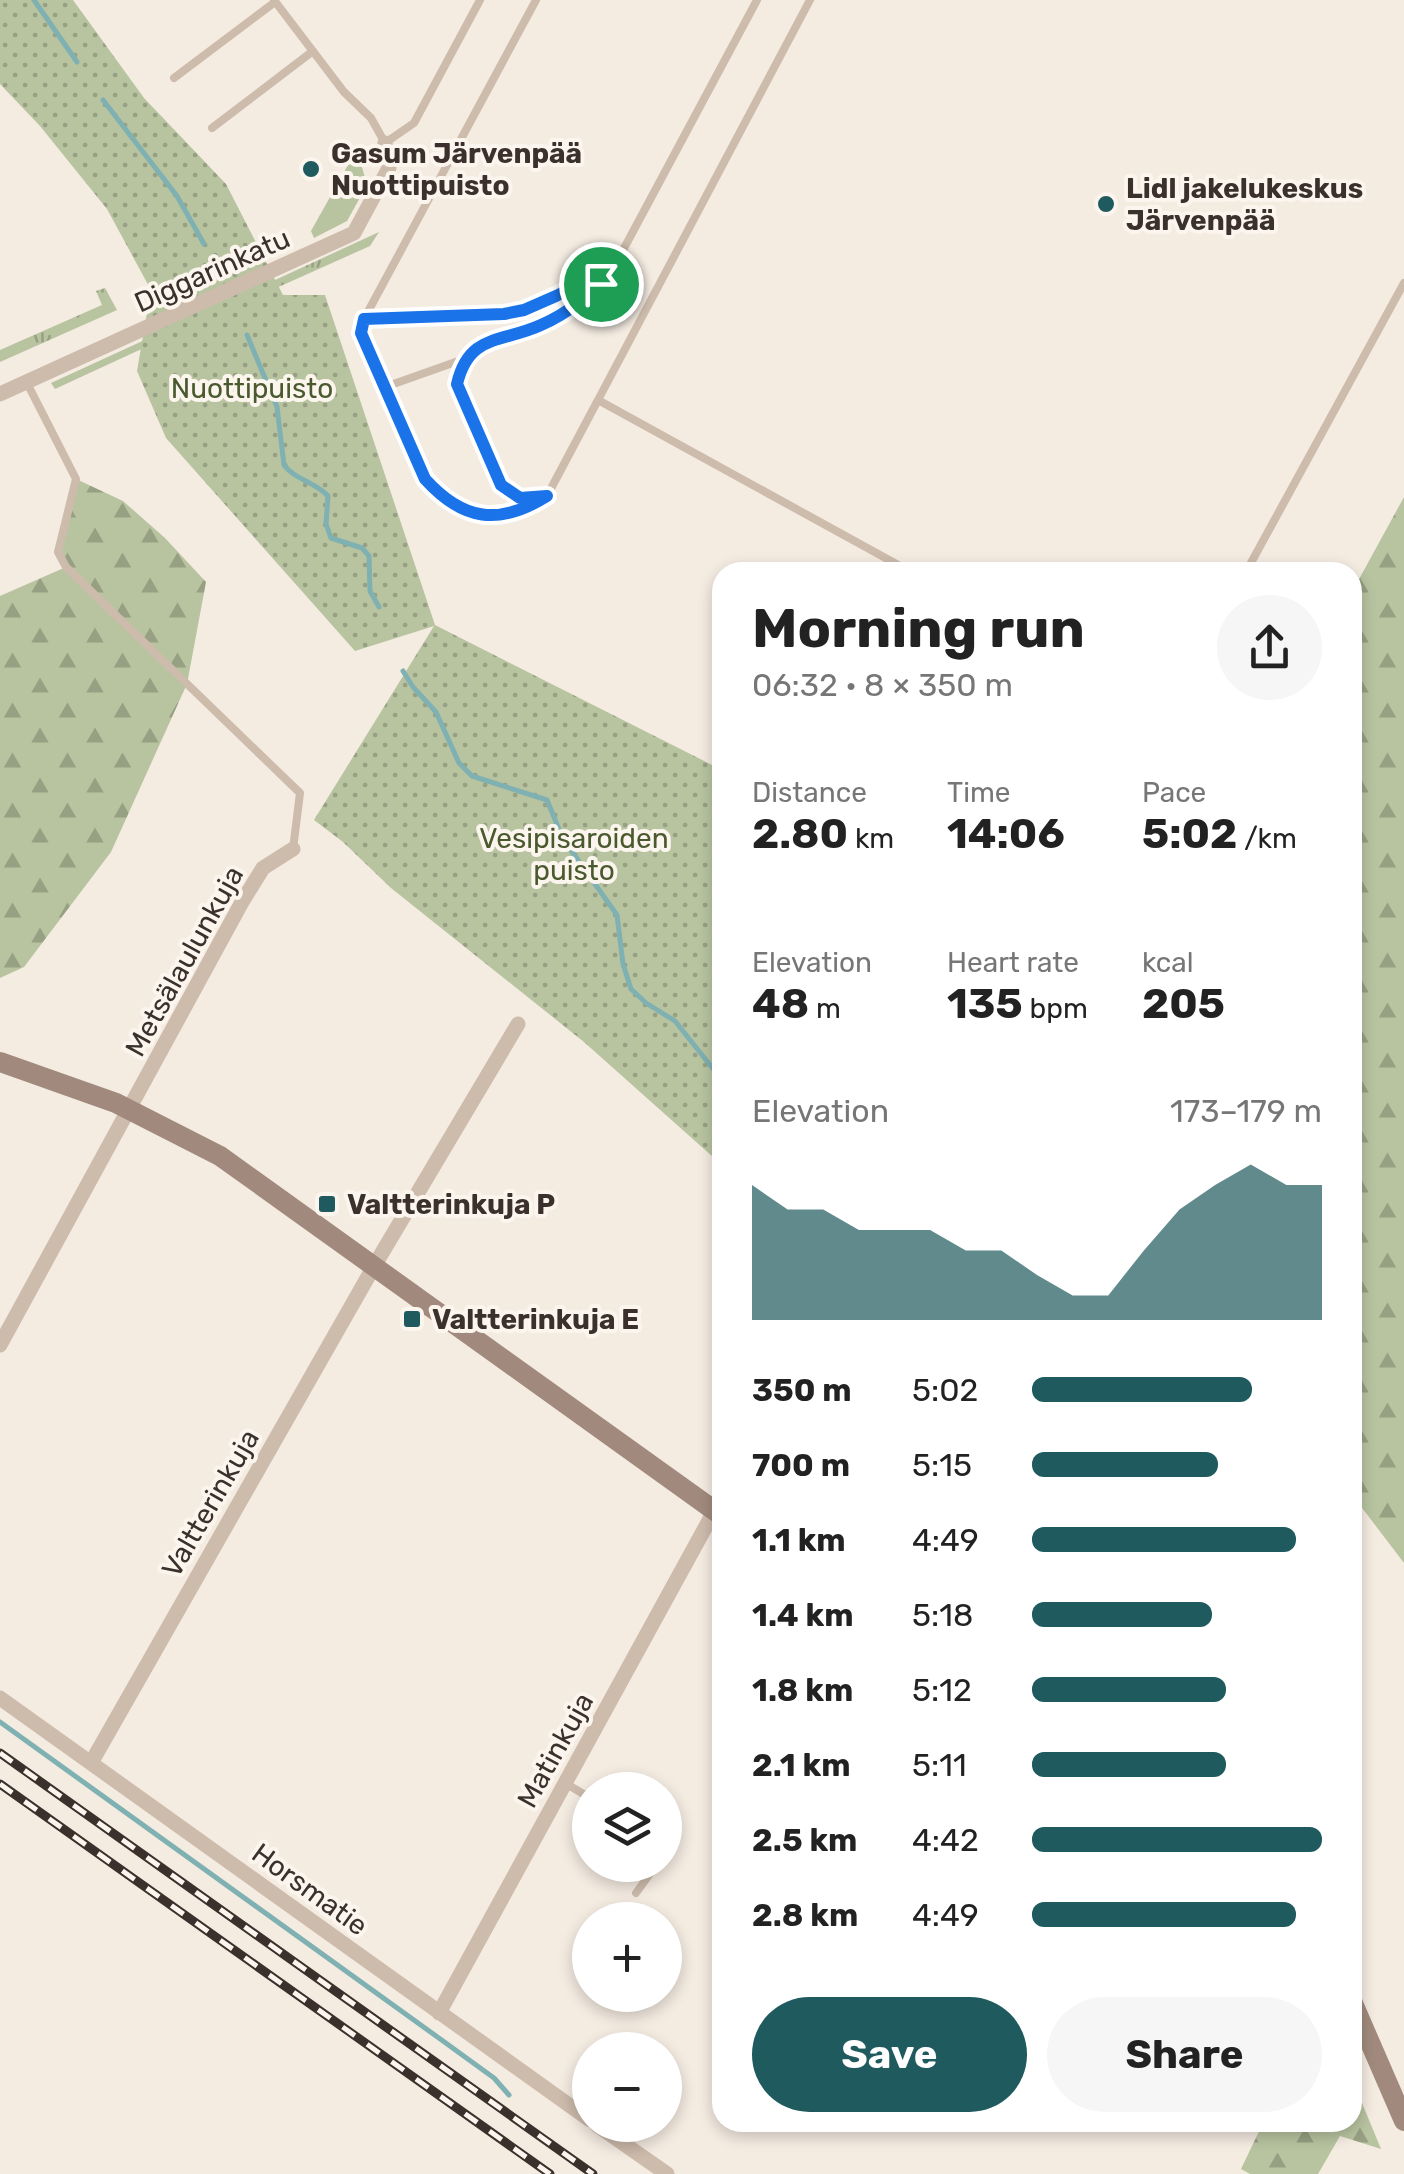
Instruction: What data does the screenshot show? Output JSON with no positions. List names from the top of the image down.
{
  "streets": {
    "street": [
      "Diggarinkatu",
      "Metsälaulunkuja",
      "Valtterinkuja",
      "Matinkuja",
      "Horsmatie"
    ]
  },
  "crossings": [
    ["Valtterinkuja", "Horsmatie"],
    ["Matinkuja", "Horsmatie"]
  ],
  "parks": ["Nuottipuisto", "Vesipisaroiden puisto"],
  "places": {
    "other": ["Gasum Järvenpää Nuottipuisto", "Lidl jakelukeskus Järvenpää"],
    "transit": ["Valtterinkuja P", "Valtterinkuja E"]
  },
  "page": {
    "heading": ["Morning run", "06:32 · 8 × 350 m"],
    "stats": [
      ["Distance", "2.80 km"],
      ["Time", "14:06"],
      ["Pace", "5:02 /km"],
      ["Elevation", "48 m"],
      ["Heart rate", "135 bpm"],
      ["kcal", "205"]
    ],
    "chart": ["Elevation", "173–179 m"],
    "list": [
      {
        "name": "350 m",
        "note": "5:02"
      },
      {
        "name": "700 m",
        "note": "5:15"
      },
      {
        "name": "1.1 km",
        "note": "4:49"
      },
      {
        "name": "1.4 km",
        "note": "5:18"
      },
      {
        "name": "1.8 km",
        "note": "5:12"
      },
      {
        "name": "2.1 km",
        "note": "5:11"
      },
      {
        "name": "2.5 km",
        "note": "4:42"
      },
      {
        "name": "2.8 km",
        "note": "4:49"
      }
    ],
    "map_buttons": ["+", "−"],
    "buttons": ["Save", "Share"]
  }
}
